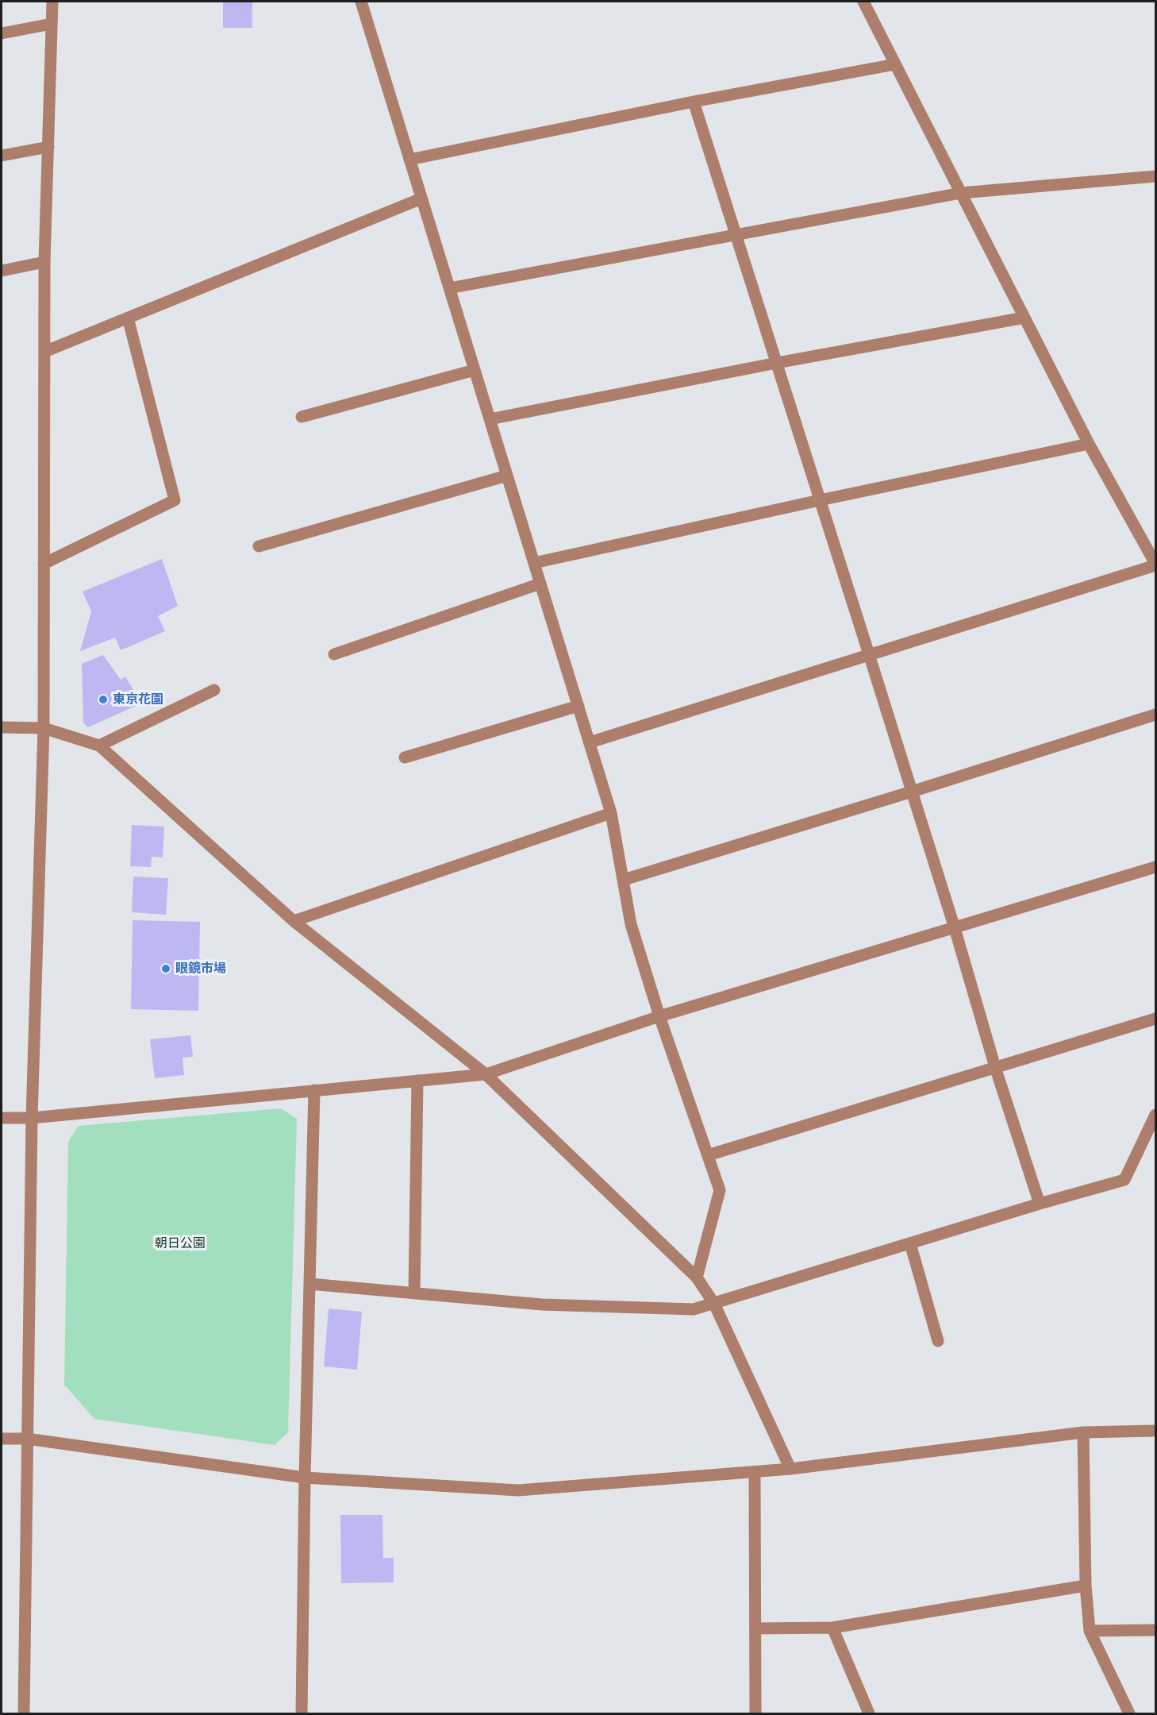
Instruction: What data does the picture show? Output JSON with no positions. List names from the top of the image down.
{
  "parks": ["朝日公園"],
  "places": ["東京花園", "眼鏡市場"]
}
